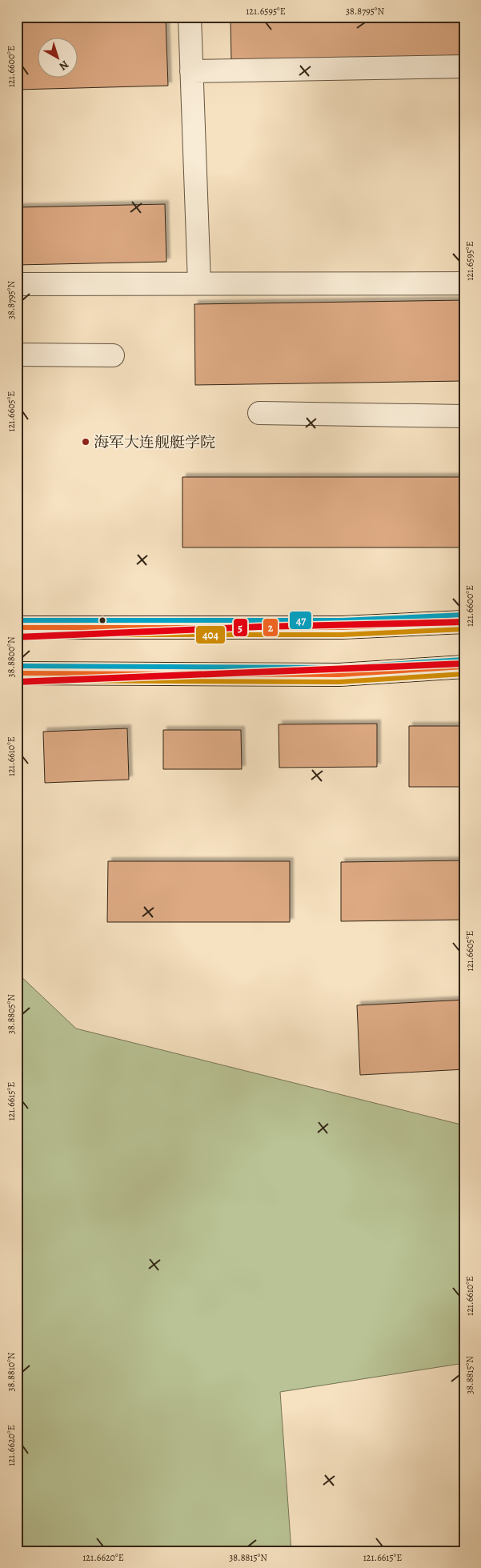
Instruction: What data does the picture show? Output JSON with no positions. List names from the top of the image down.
{
  "places": ["海军大连舰艇学院"],
  "lines": [
    "transit line 47",
    "transit line 5",
    "transit line 2",
    "transit line 404"
  ],
  "north": "bottom right",
  "coordinates": [
    "121.6595°E",
    "38.8795°N",
    "121.6600°E",
    "121.6605°E",
    "38.8800°N",
    "121.6610°E",
    "38.8805°N",
    "121.6615°E",
    "38.8810°N",
    "38.8815°N",
    "121.6620°E"
  ]
}
